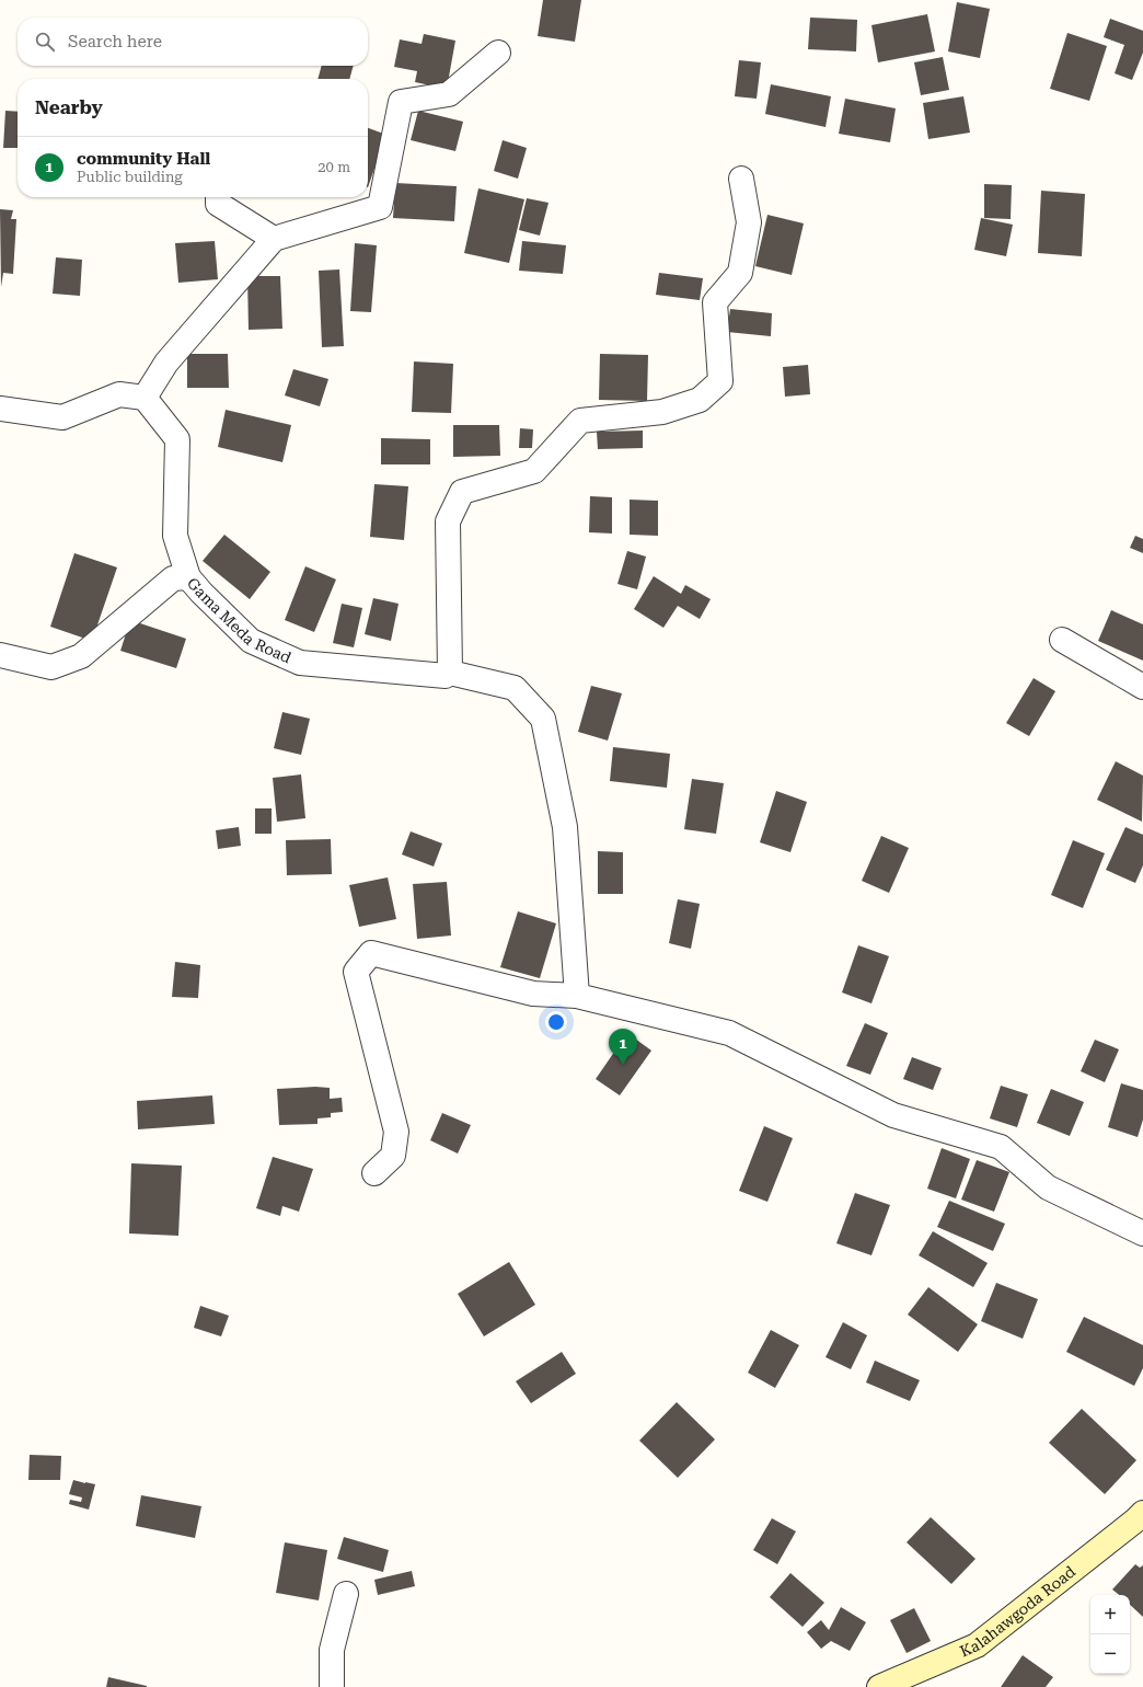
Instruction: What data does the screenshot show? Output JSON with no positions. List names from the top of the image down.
{
  "streets": {
    "street": ["Gama Meda Road", "Kalahawgoda Road"]
  },
  "page": {
    "search": "Search here",
    "heading": "Nearby",
    "list": [
      {
        "mark": "1",
        "name": "community Hall",
        "note": "Public building",
        "value": "20 m"
      }
    ],
    "pins": "1",
    "map_buttons": ["+", "−"]
  }
}
